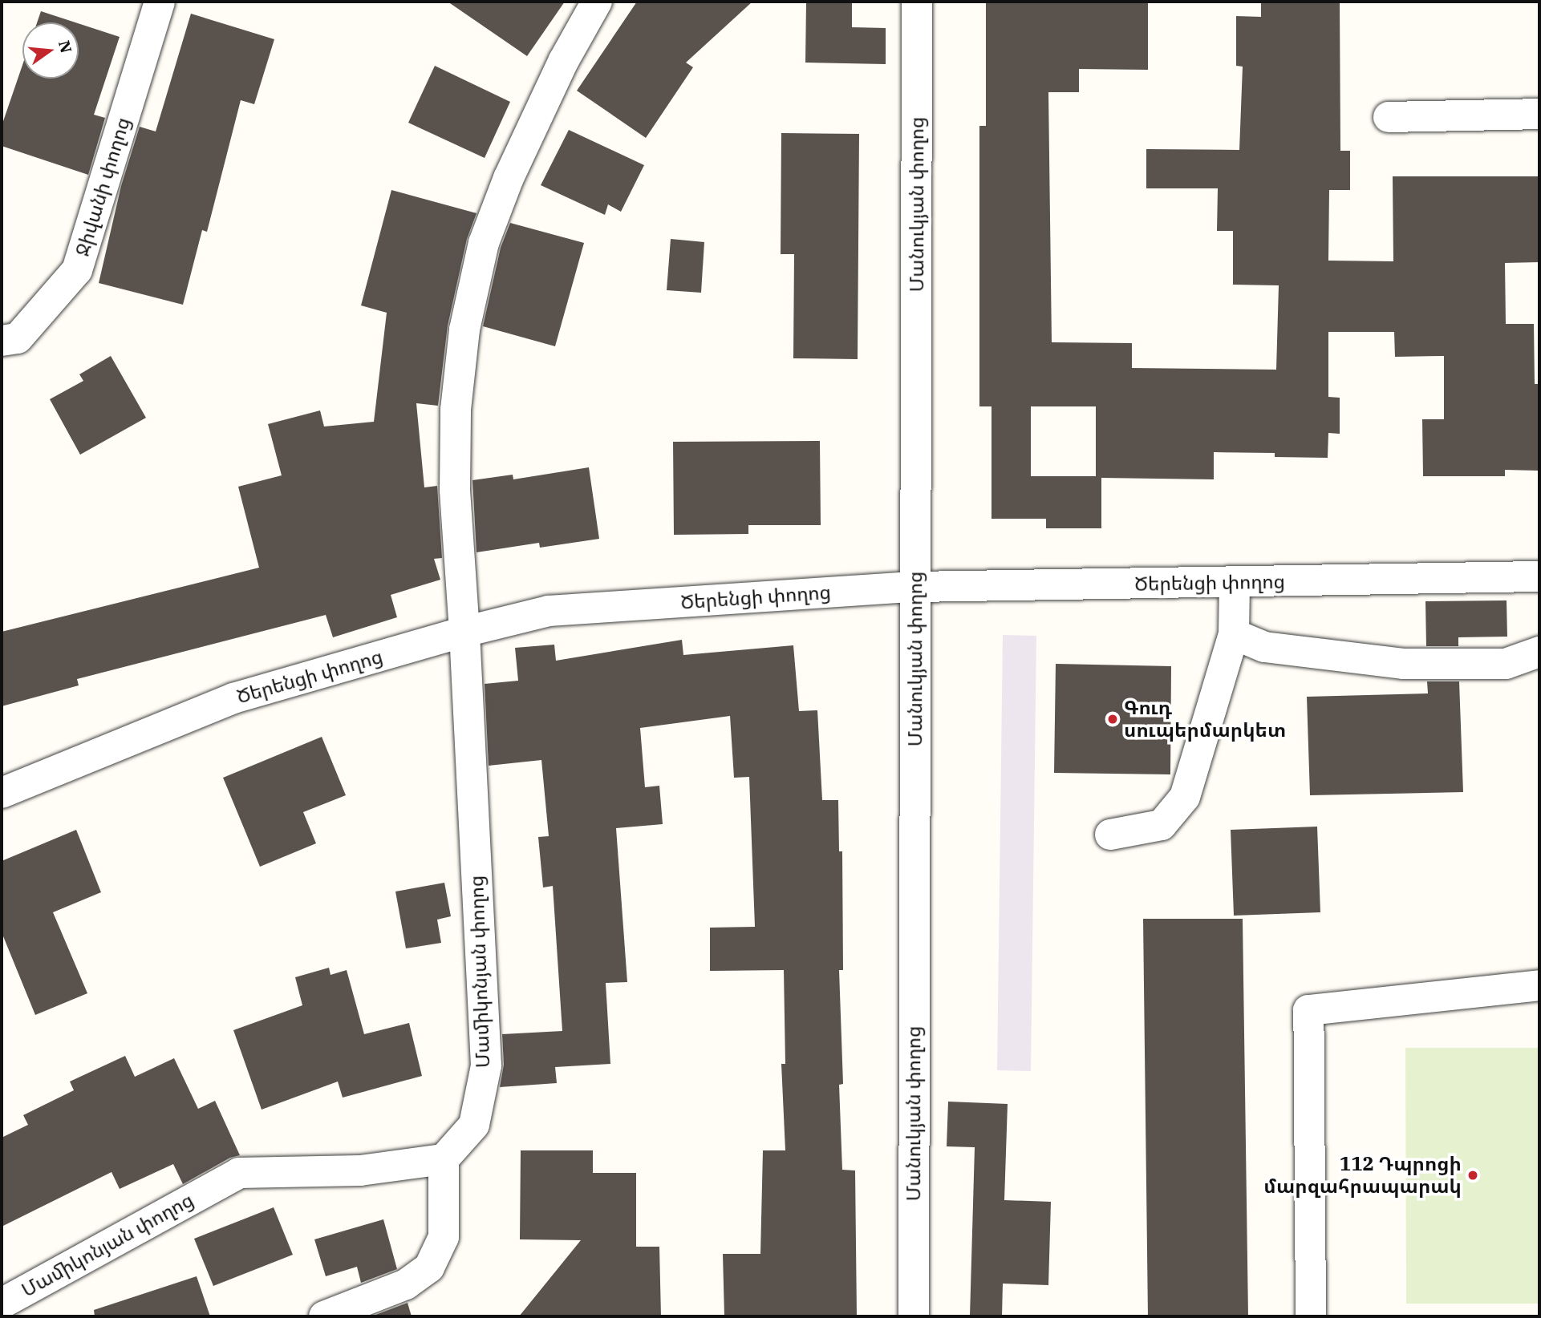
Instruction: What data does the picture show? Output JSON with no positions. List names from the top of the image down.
{
  "streets": {
    "street": [
      "Ջիվանի փողոց",
      "Մանուկյան փողոց",
      "Ծերենցի փողոց",
      "Մամիկոնյան փողոց"
    ]
  },
  "crossings": [
    ["Մանուկյան փողոց", "Ծերենցի փողոց"],
    ["Ծերենցի փողոց", "Մամիկոնյան փողոց"]
  ],
  "places": ["Գուդ սուպերմարկետ", "112 Դպրոցի մարզահրապարակ"],
  "north": "right"
}
